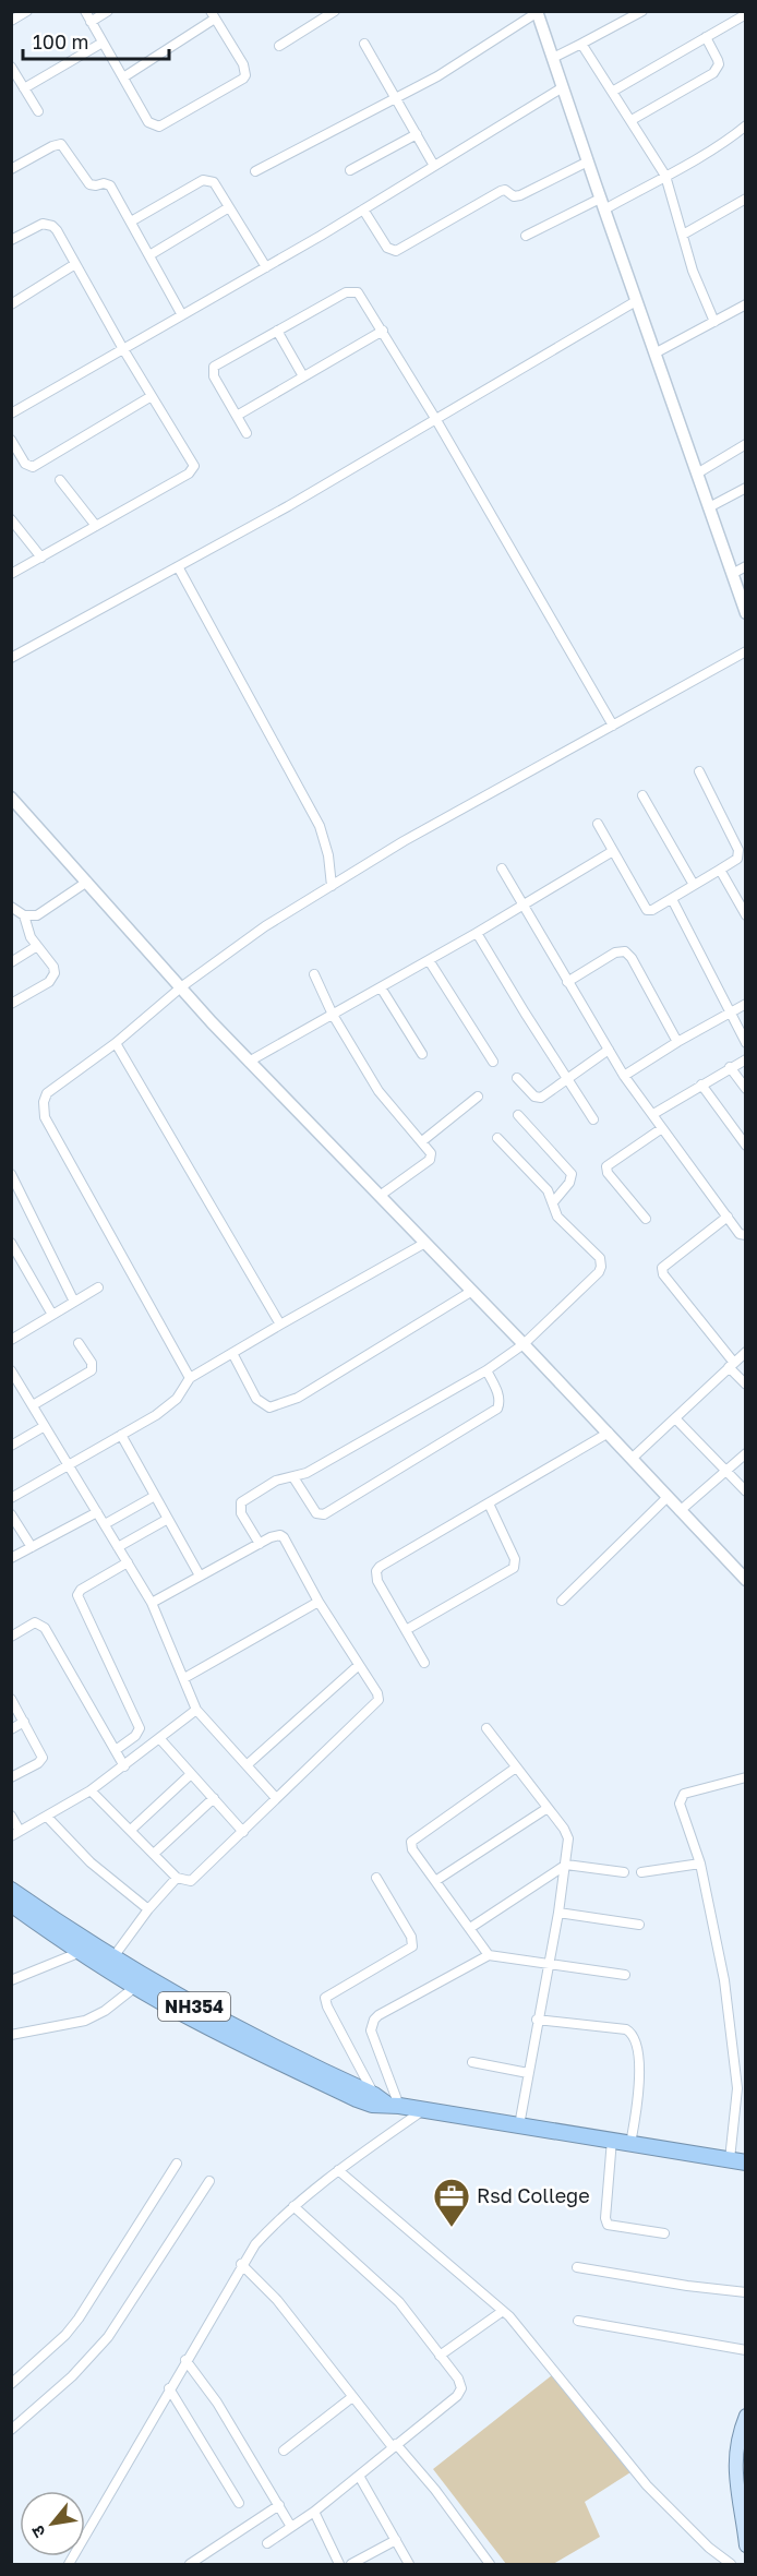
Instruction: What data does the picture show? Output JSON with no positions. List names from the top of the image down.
{
  "streets": {
    "highway": ["NH354"]
  },
  "places": {
    "office": ["Rsd College"]
  },
  "scale_bar": "100 m",
  "north": "bottom left"
}
